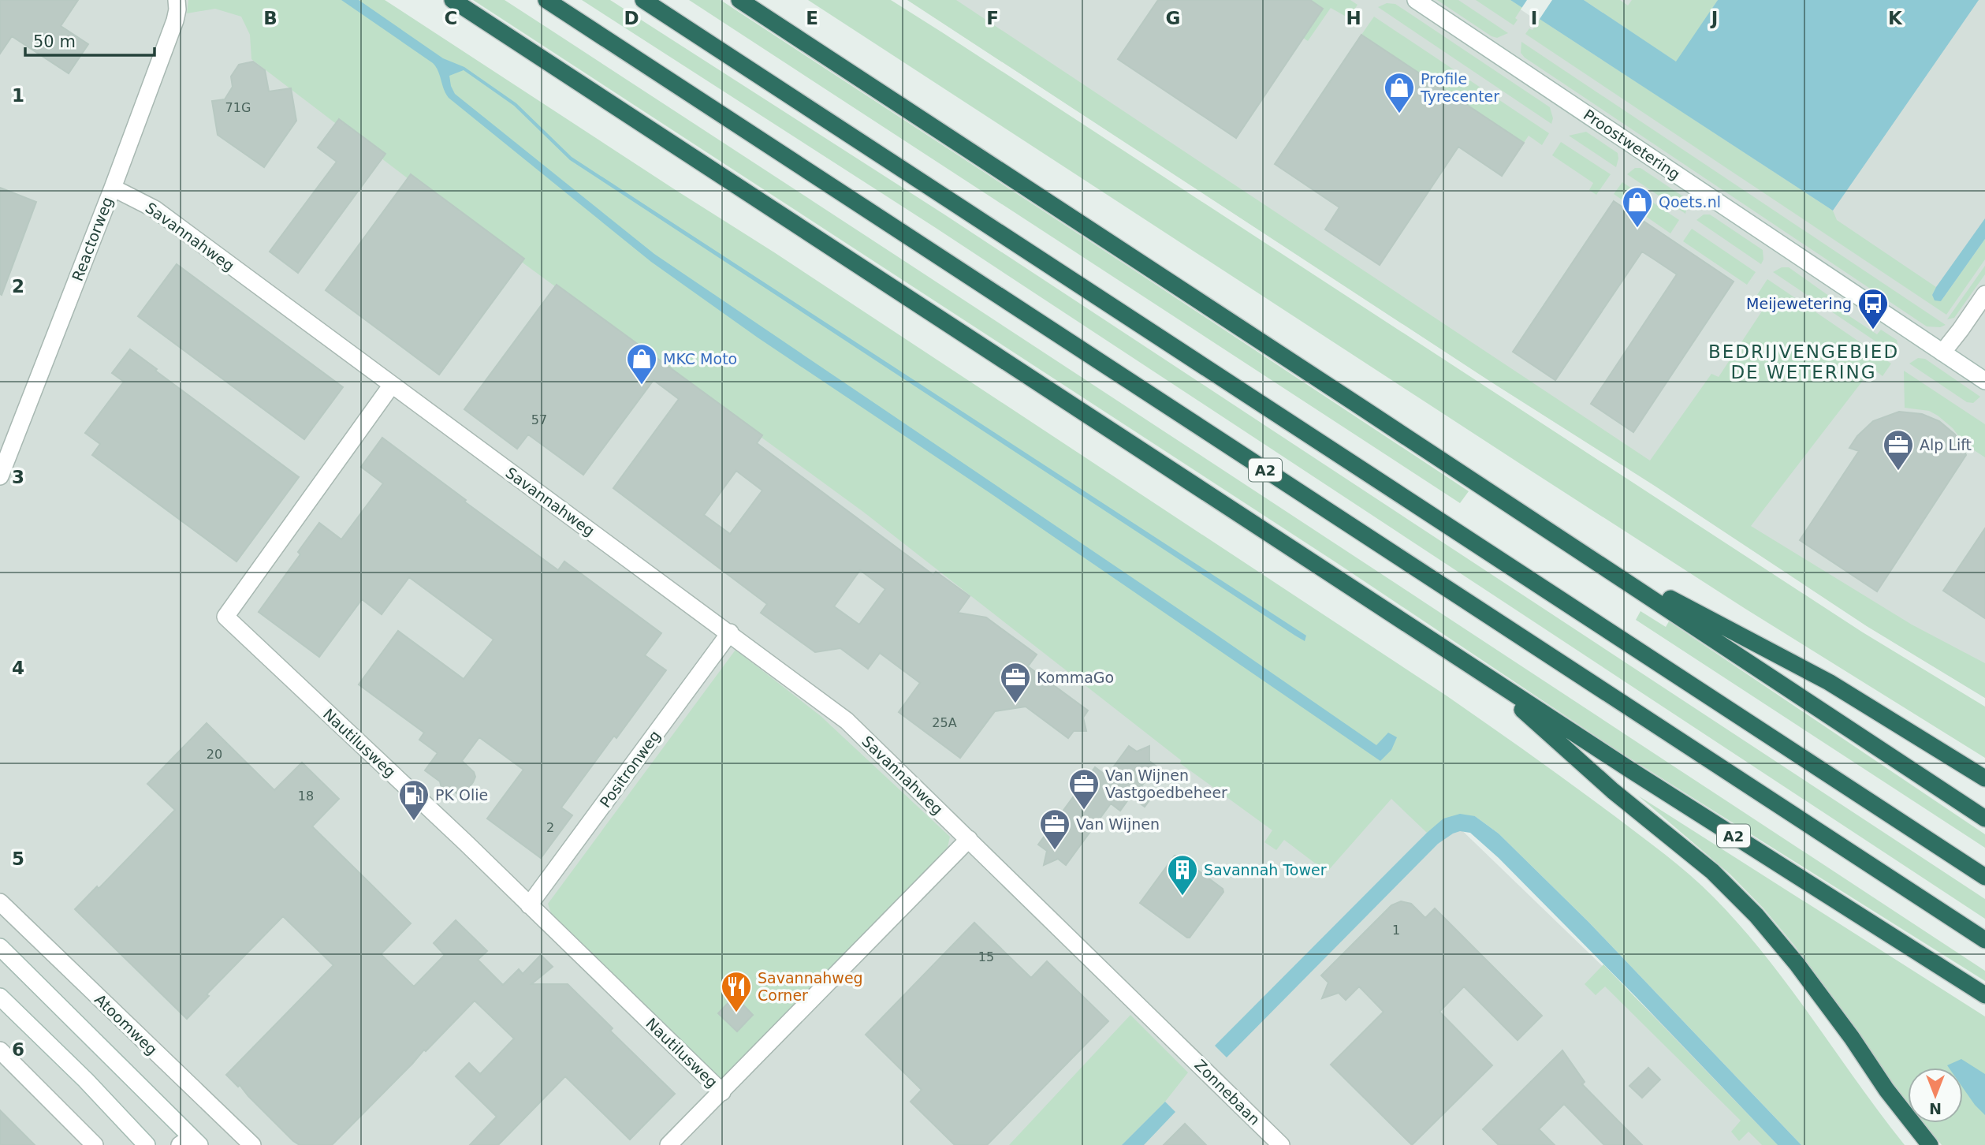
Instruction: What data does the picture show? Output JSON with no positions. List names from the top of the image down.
{
  "streets": {
    "highway": ["A2"],
    "street": [
      "Proostwetering",
      "Savannahweg",
      "Reactorweg",
      "Nautilusweg",
      "Positronweg",
      "Atoomweg",
      "Zonnebaan"
    ]
  },
  "crossings": [
    ["Savannahweg", "Reactorweg"],
    ["Savannahweg", "Nautilusweg"],
    ["Savannahweg", "Positronweg"],
    ["Savannahweg", "Zonnebaan"],
    ["Nautilusweg", "Positronweg"]
  ],
  "districts": ["BEDRIJVENGEBIED DE WETERING"],
  "places": {
    "shop": ["Profile Tyrecenter", "Qoets.nl", "MKC Moto"],
    "bus stop": ["Meijewetering"],
    "office": [
      "Alp Lift",
      "KommaGo",
      "Van Wijnen Vastgoedbeheer",
      "Van Wijnen"
    ],
    "fuel station": ["PK Olie"],
    "building": ["Savannah Tower"],
    "restaurant": ["Savannahweg Corner"]
  },
  "house_numbers": [
    "71G",
    "57",
    "25A",
    "20",
    "18",
    "2",
    "1",
    "15"
  ],
  "scale_bar": "50 m",
  "north": "bottom",
  "grid": {
    "columns": [
      "B",
      "C",
      "D",
      "E",
      "F",
      "G",
      "H",
      "I",
      "J",
      "K"
    ],
    "rows": [
      "1",
      "2",
      "3",
      "4",
      "5",
      "6"
    ]
  }
}
